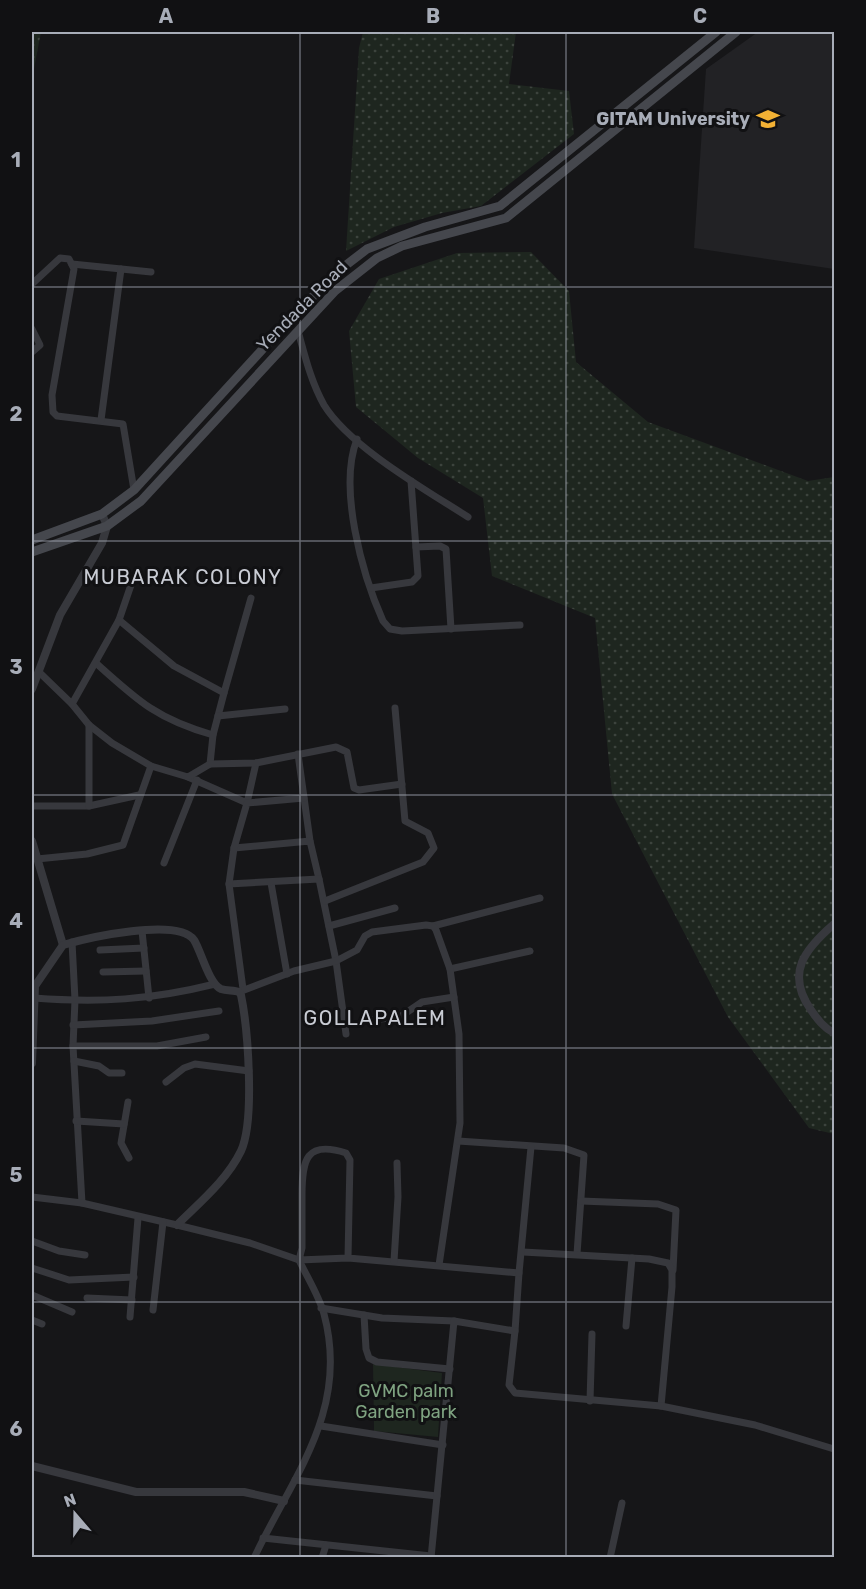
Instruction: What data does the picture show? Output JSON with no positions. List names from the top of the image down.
{
  "streets": {
    "main road": ["Yendada Road"]
  },
  "districts": ["MUBARAK COLONY", "GOLLAPALEM"],
  "parks": ["GVMC palm Garden park"],
  "places": {
    "school or university": ["GITAM University"]
  },
  "north": "top",
  "grid": {
    "columns": ["A", "B", "C"],
    "rows": [
      "1",
      "2",
      "3",
      "4",
      "5",
      "6"
    ]
  }
}
